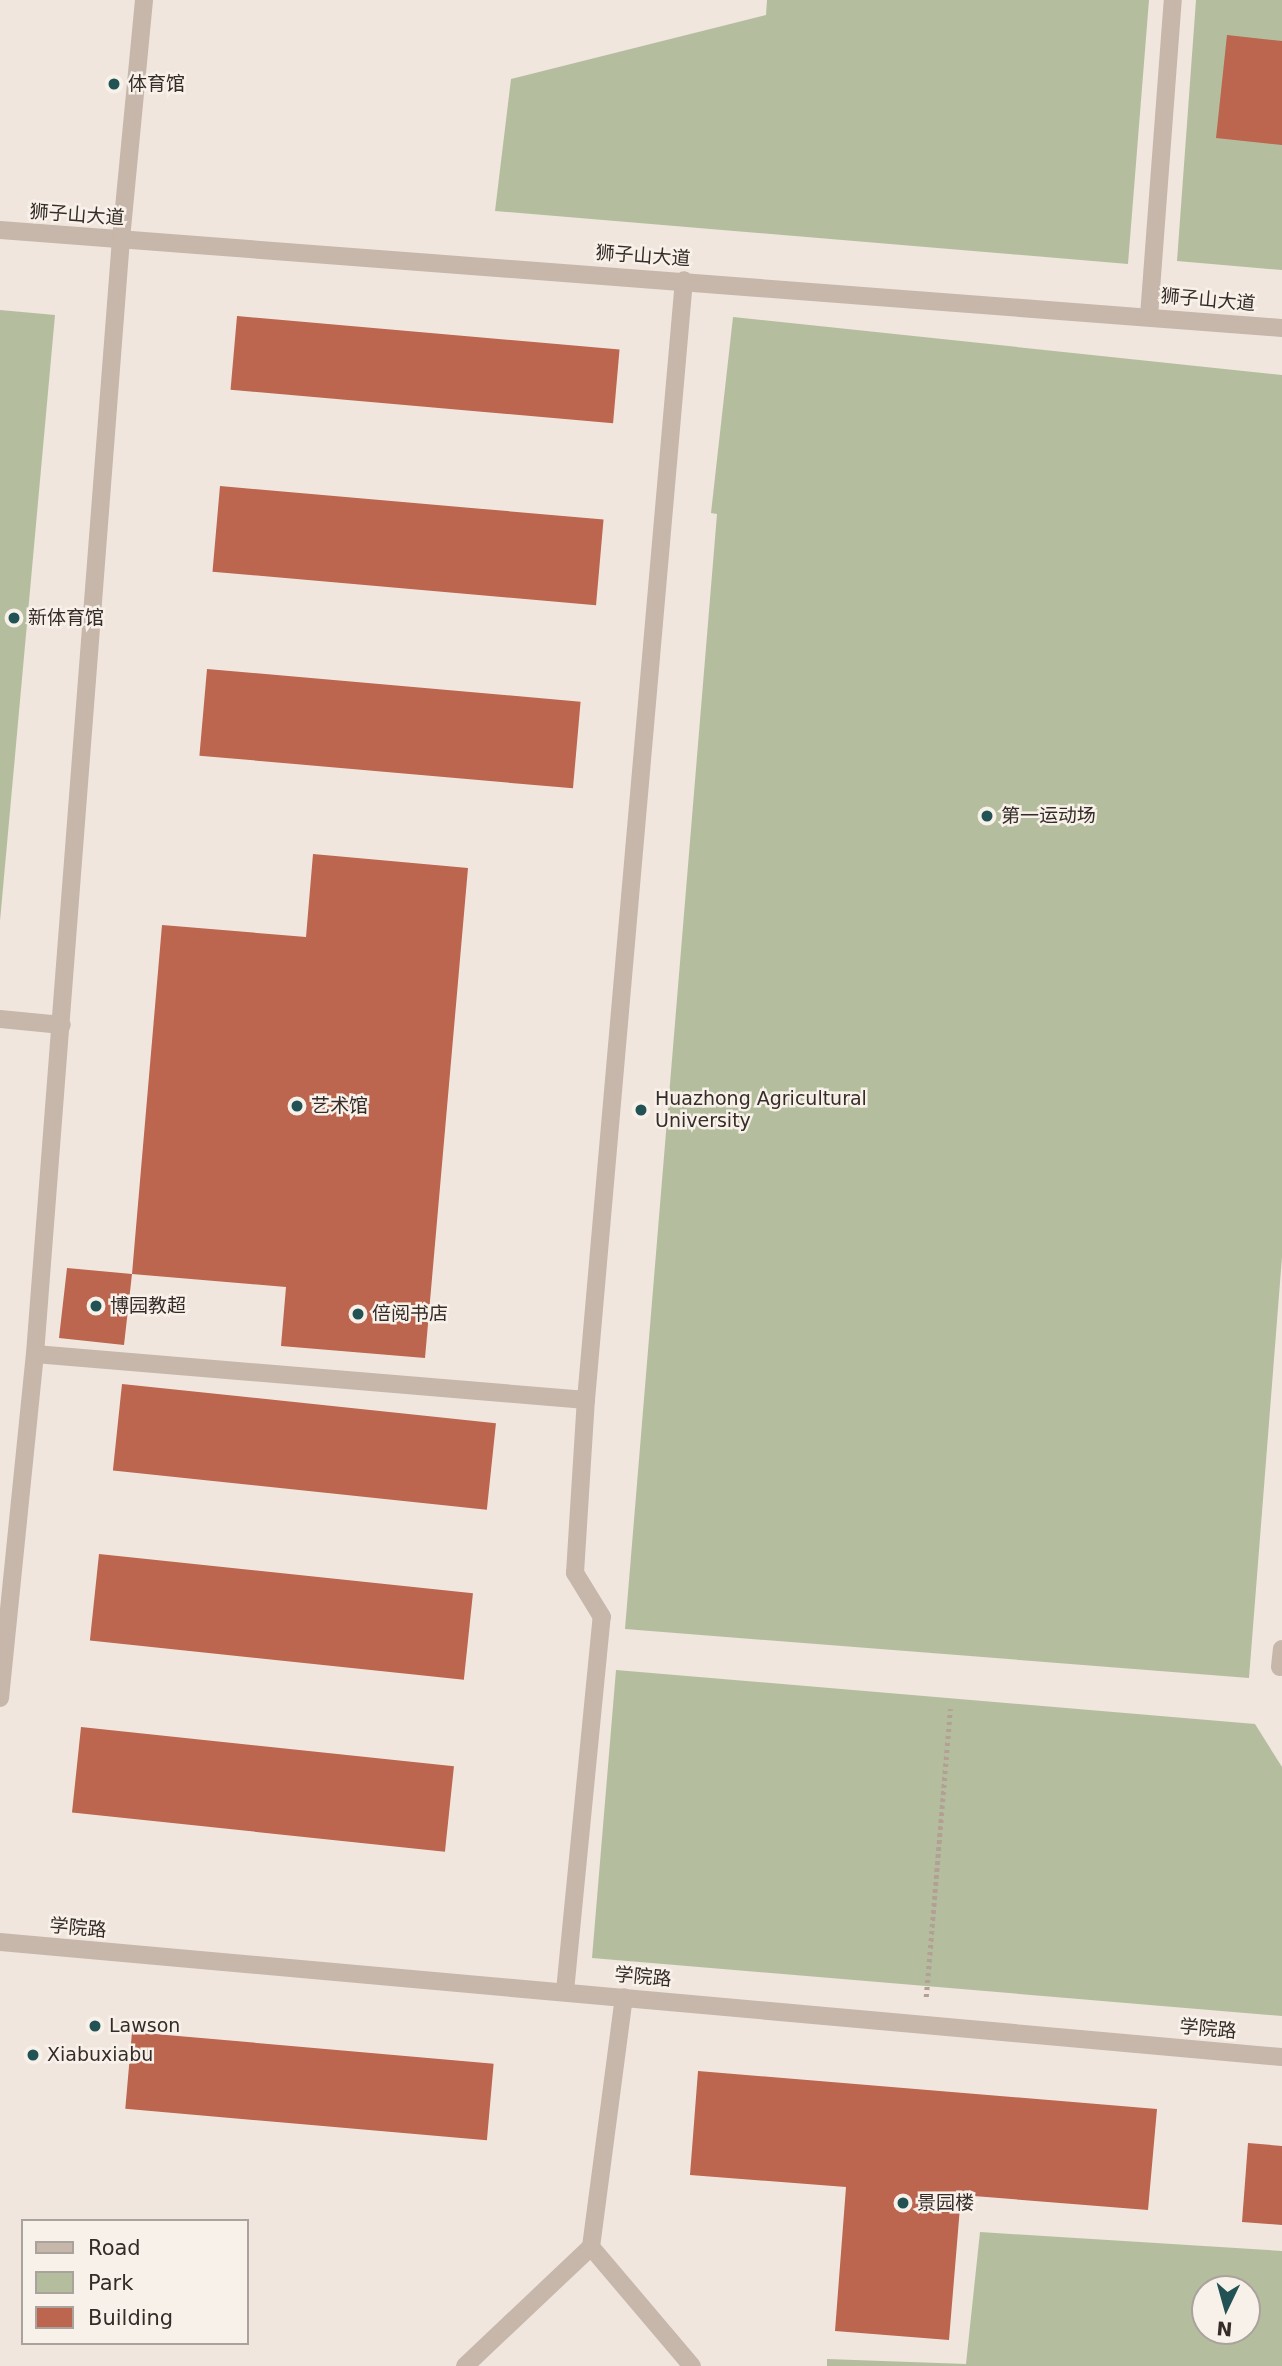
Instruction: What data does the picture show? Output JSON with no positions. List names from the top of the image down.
{
  "streets": {
    "street": ["狮子山大道", "学院路"]
  },
  "places": [
    "体育馆",
    "新体育馆",
    "第一运动场",
    "艺术馆",
    "Huazhong Agricultural University",
    "博园教超",
    "倍阅书店",
    "Lawson",
    "Xiabuxiabu",
    "景园楼"
  ],
  "legend": ["Road", "Park", "Building"],
  "north": "bottom"
}
